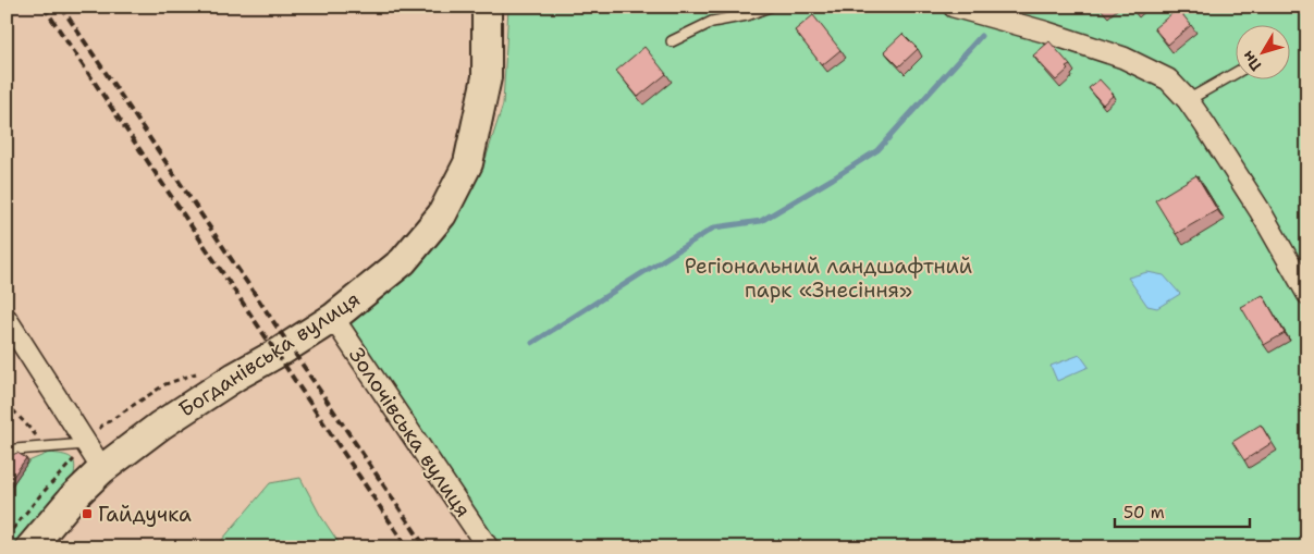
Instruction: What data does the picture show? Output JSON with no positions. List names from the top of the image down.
{
  "streets": {
    "main road": ["Богданівська вулиця"],
    "street": ["Золочівська вулиця"]
  },
  "crossings": [
    ["Богданівська вулиця", "Золочівська вулиця"]
  ],
  "parks": ["Регіональний ландшафтний парк «Знесіння»"],
  "places": {
    "transit": ["Гайдучка"]
  },
  "scale_bar": "50 m",
  "north": "bottom left"
}
